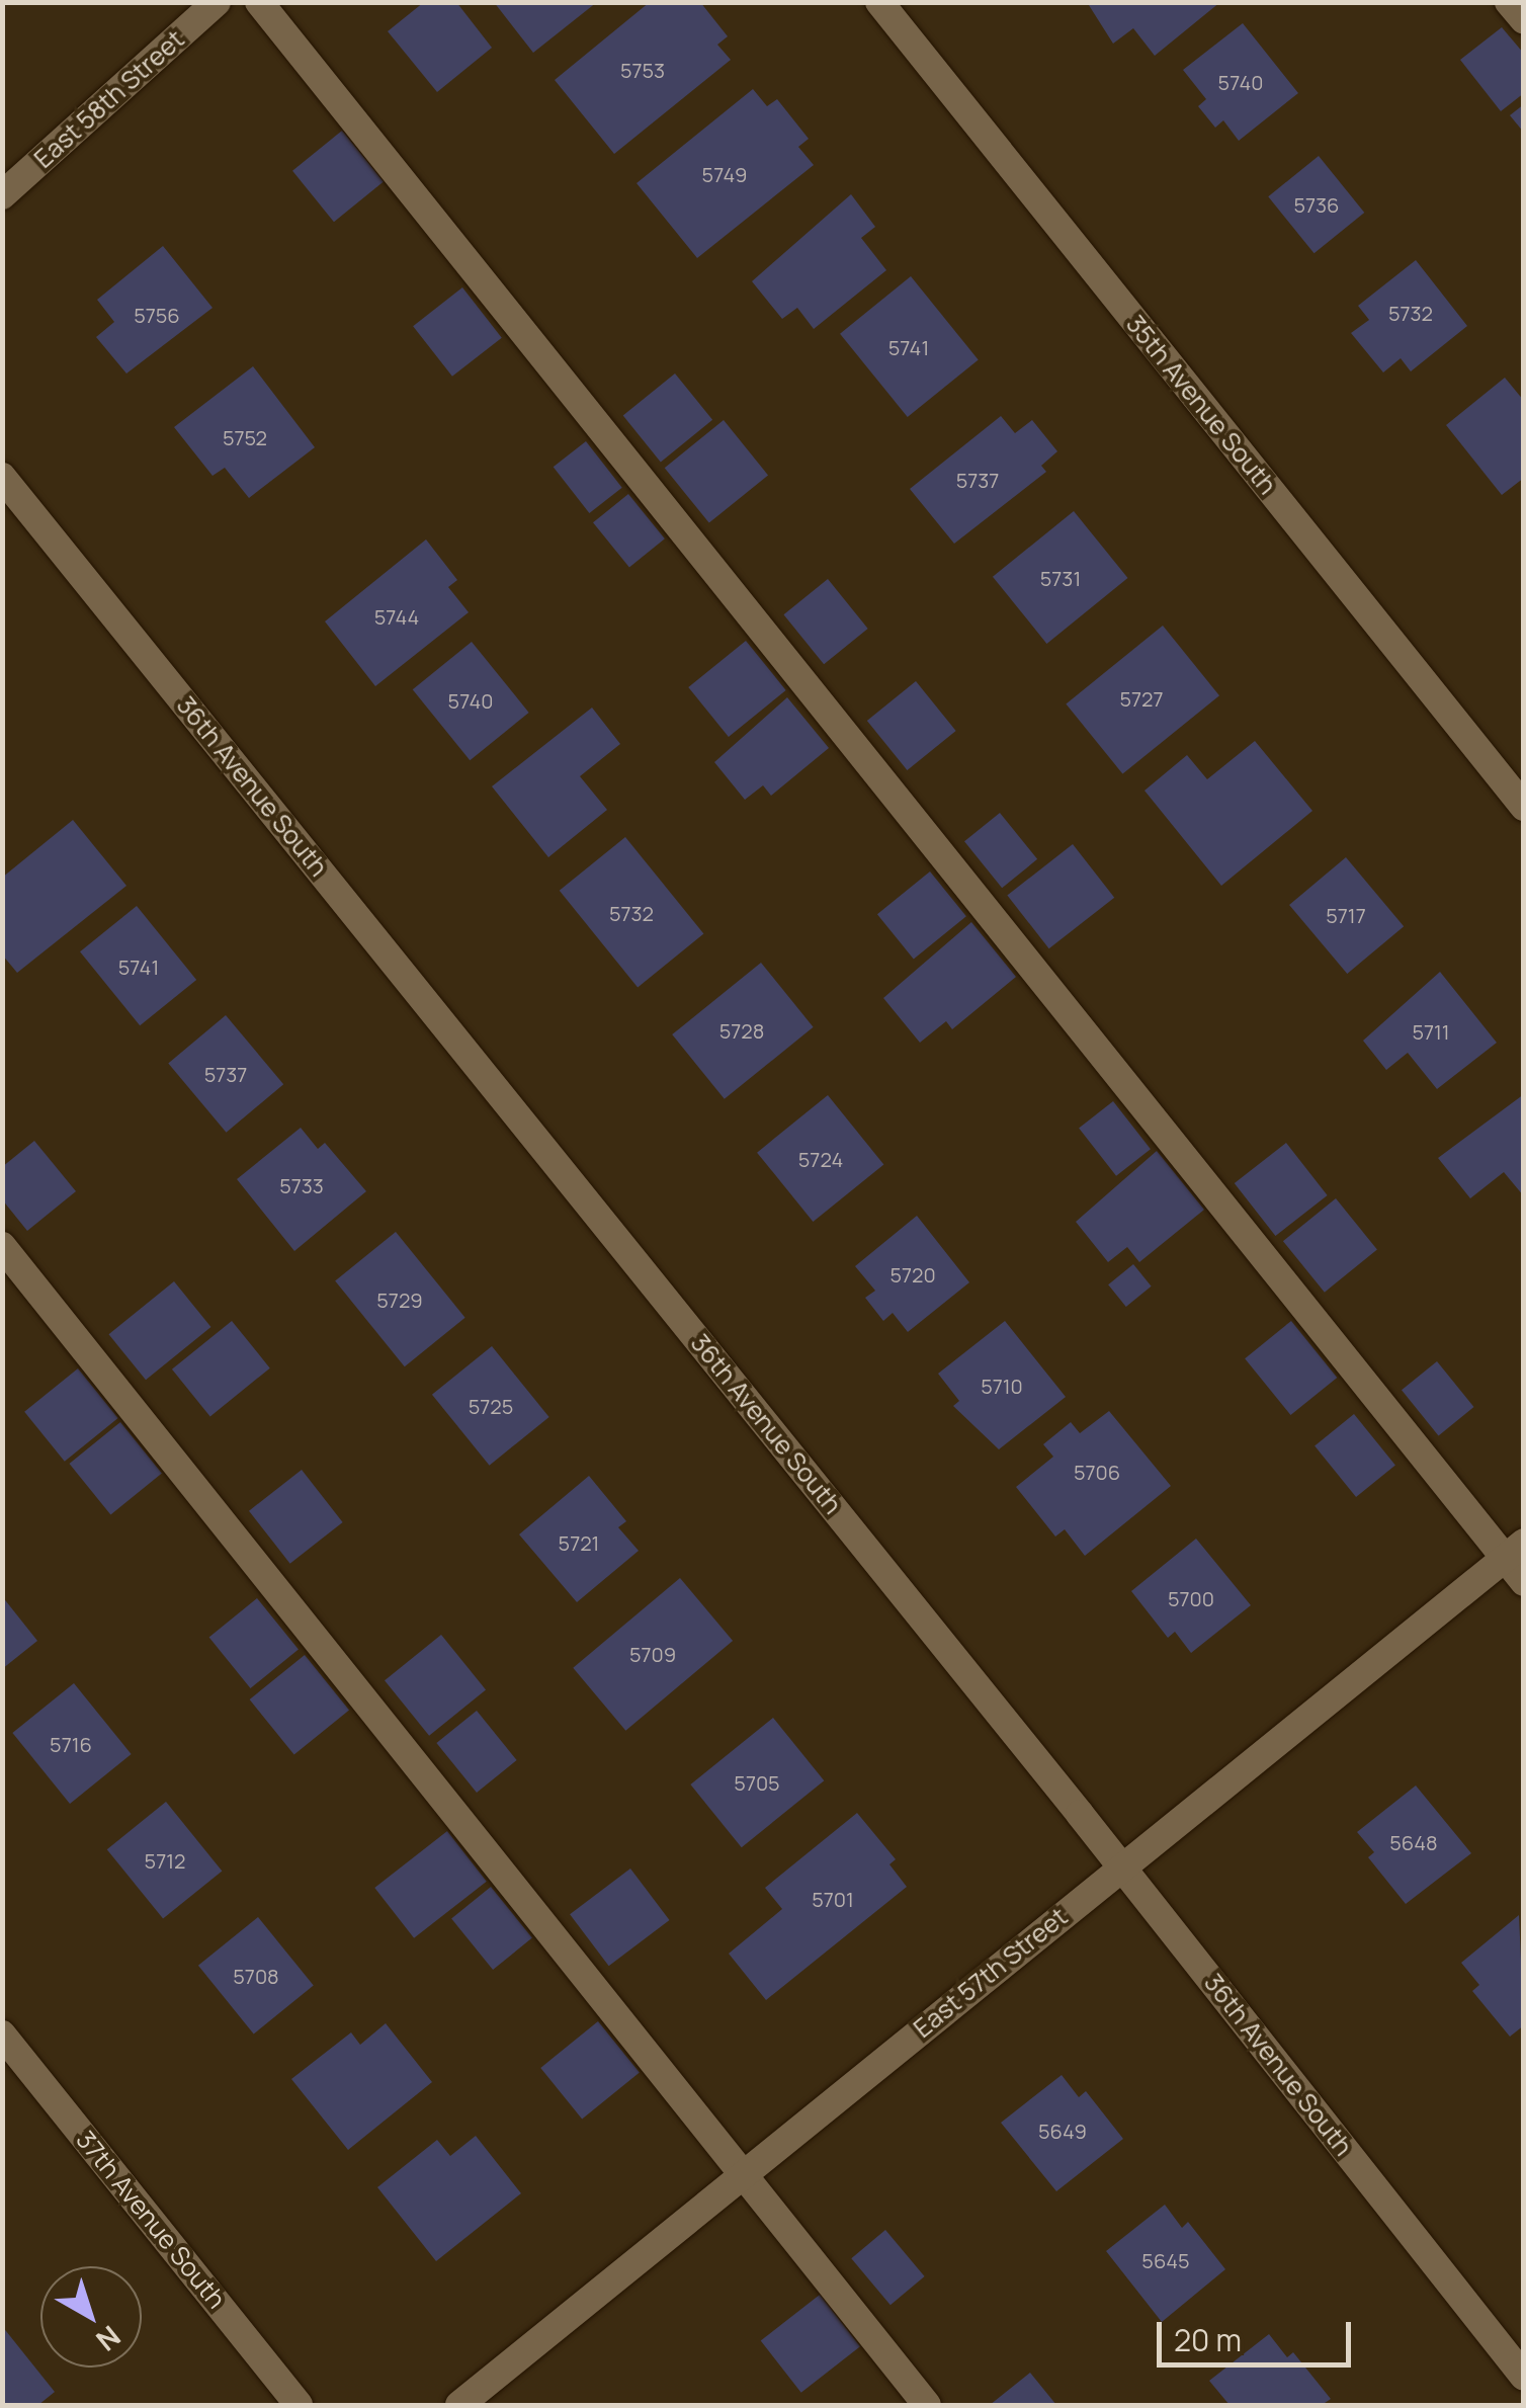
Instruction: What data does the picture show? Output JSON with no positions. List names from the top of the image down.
{
  "streets": {
    "street": [
      "East 58th Street",
      "35th Avenue South",
      "36th Avenue South",
      "East 57th Street",
      "37th Avenue South"
    ]
  },
  "crossings": [
    ["36th Avenue South", "East 57th Street"]
  ],
  "house_numbers": [
    "5753",
    "5740",
    "5749",
    "5736",
    "5732",
    "5756",
    "5741",
    "5752",
    "5737",
    "5731",
    "5744",
    "5727",
    "5740",
    "5732",
    "5717",
    "5741",
    "5728",
    "5711",
    "5737",
    "5724",
    "5733",
    "5720",
    "5729",
    "5710",
    "5725",
    "5706",
    "5721",
    "5700",
    "5709",
    "5716",
    "5705",
    "5648",
    "5712",
    "5701",
    "5708",
    "5649",
    "5645"
  ],
  "scale_bar": "20 m",
  "north": "bottom right"
}
